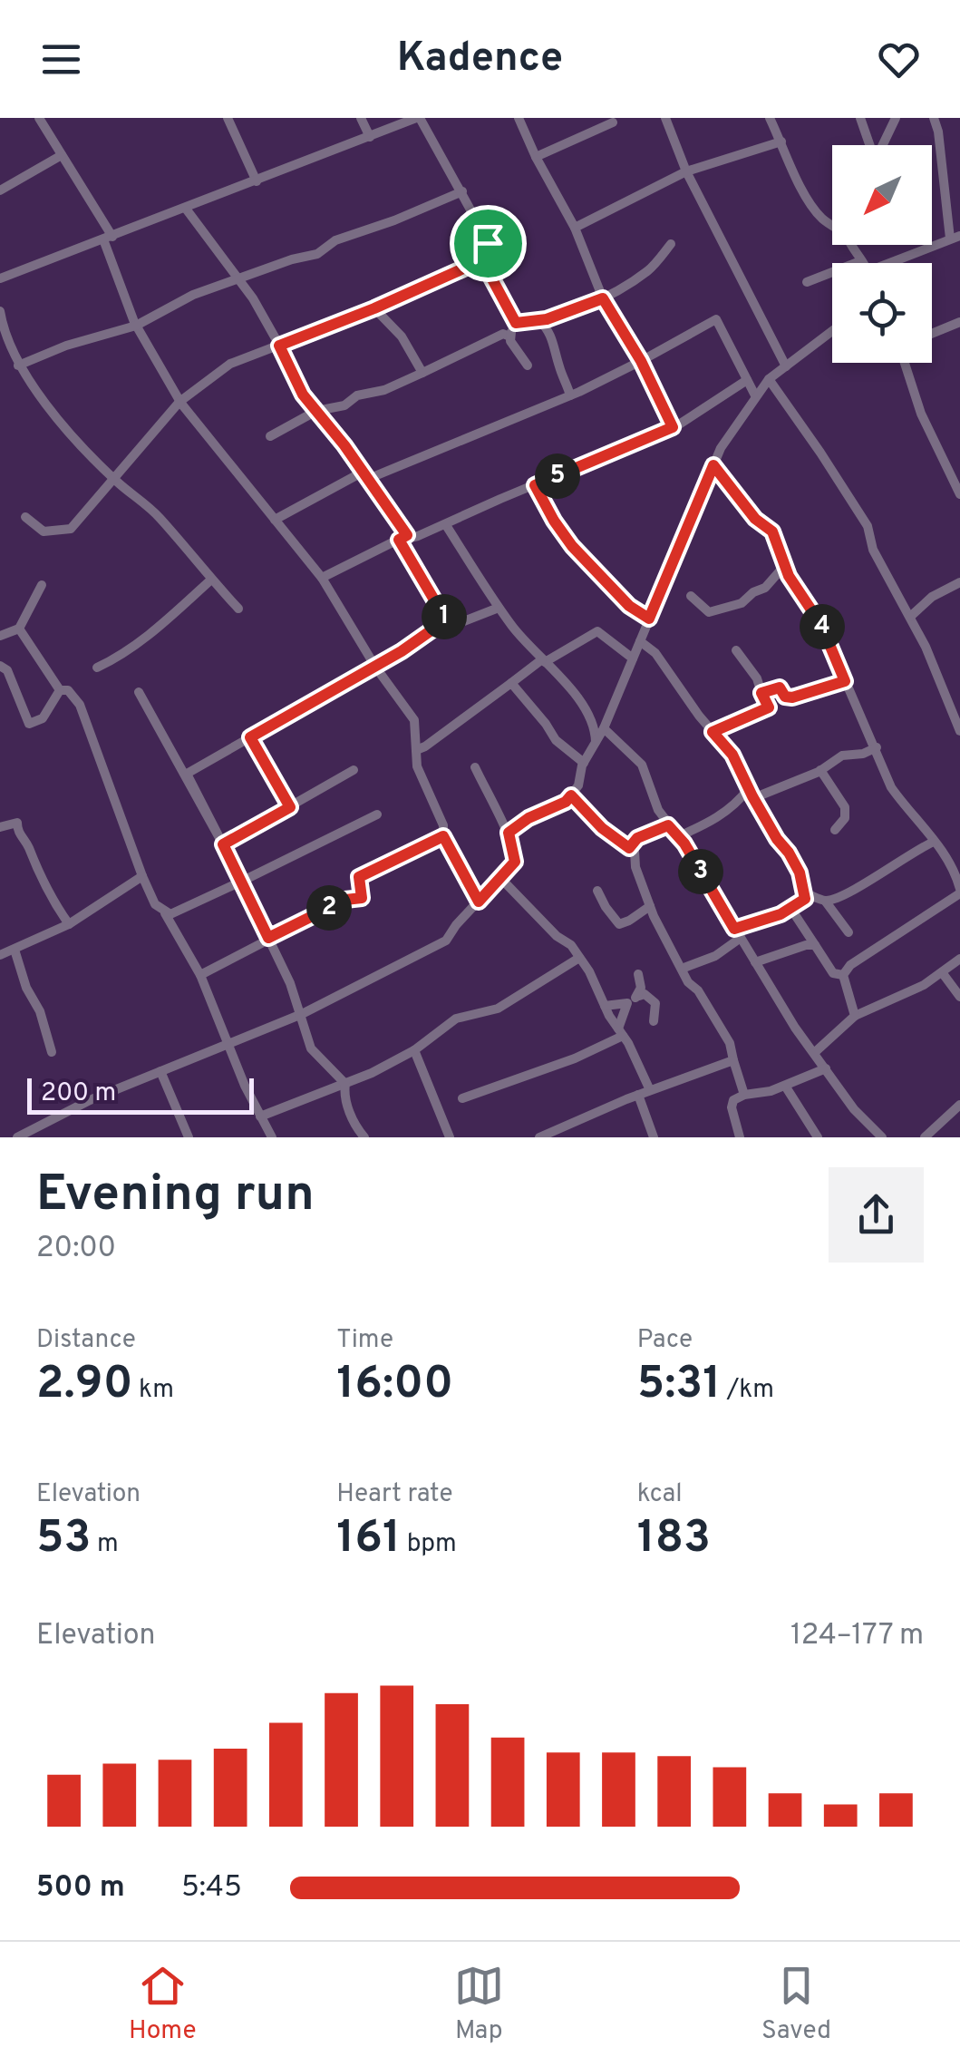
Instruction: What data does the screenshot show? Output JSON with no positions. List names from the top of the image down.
{
  "scale_bar": "200 m",
  "north": "bottom left",
  "page": {
    "header": "Kadence",
    "pins": [
      "5",
      "1",
      "4",
      "3",
      "2"
    ],
    "scale": "200 m",
    "heading": ["Evening run", "20:00"],
    "stats": [
      ["Distance", "2.90 km"],
      ["Time", "16:00"],
      ["Pace", "5:31 /km"],
      ["Elevation", "53 m"],
      ["Heart rate", "161 bpm"],
      ["kcal", "183"]
    ],
    "chart": ["Elevation", "124–177 m"],
    "list": [
      {
        "name": "500 m",
        "note": "5:45"
      }
    ],
    "tabs": ["Home", "Map", "Saved"]
  }
}
